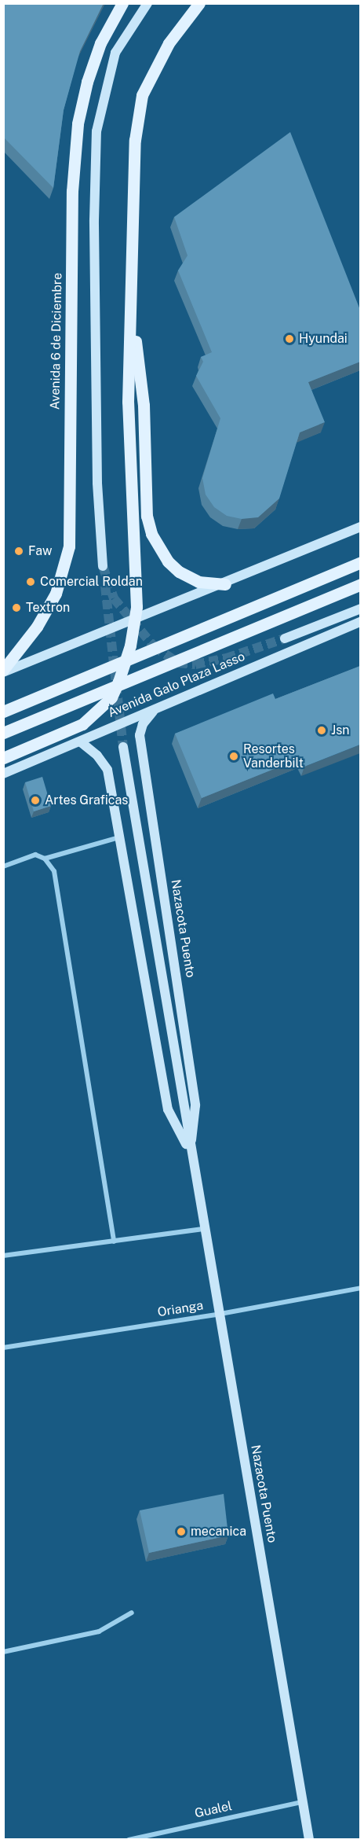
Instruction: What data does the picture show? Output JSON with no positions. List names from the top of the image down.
{
  "streets": {
    "main road": ["Avenida 6 de Diciembre", "Avenida Galo Plaza Lasso", "Nazacota Puento"],
    "street": ["Orianga", "Gualel"]
  },
  "crossings": [
    ["Avenida Galo Plaza Lasso", "Nazacota Puento"],
    ["Nazacota Puento", "Orianga"],
    ["Nazacota Puento", "Gualel"]
  ],
  "places": [
    "Hyundai",
    "Faw",
    "Comercial Roldan",
    "Textron",
    "Jsn",
    "Resortes Vanderbilt",
    "Artes Graficas",
    "mecanica"
  ]
}
